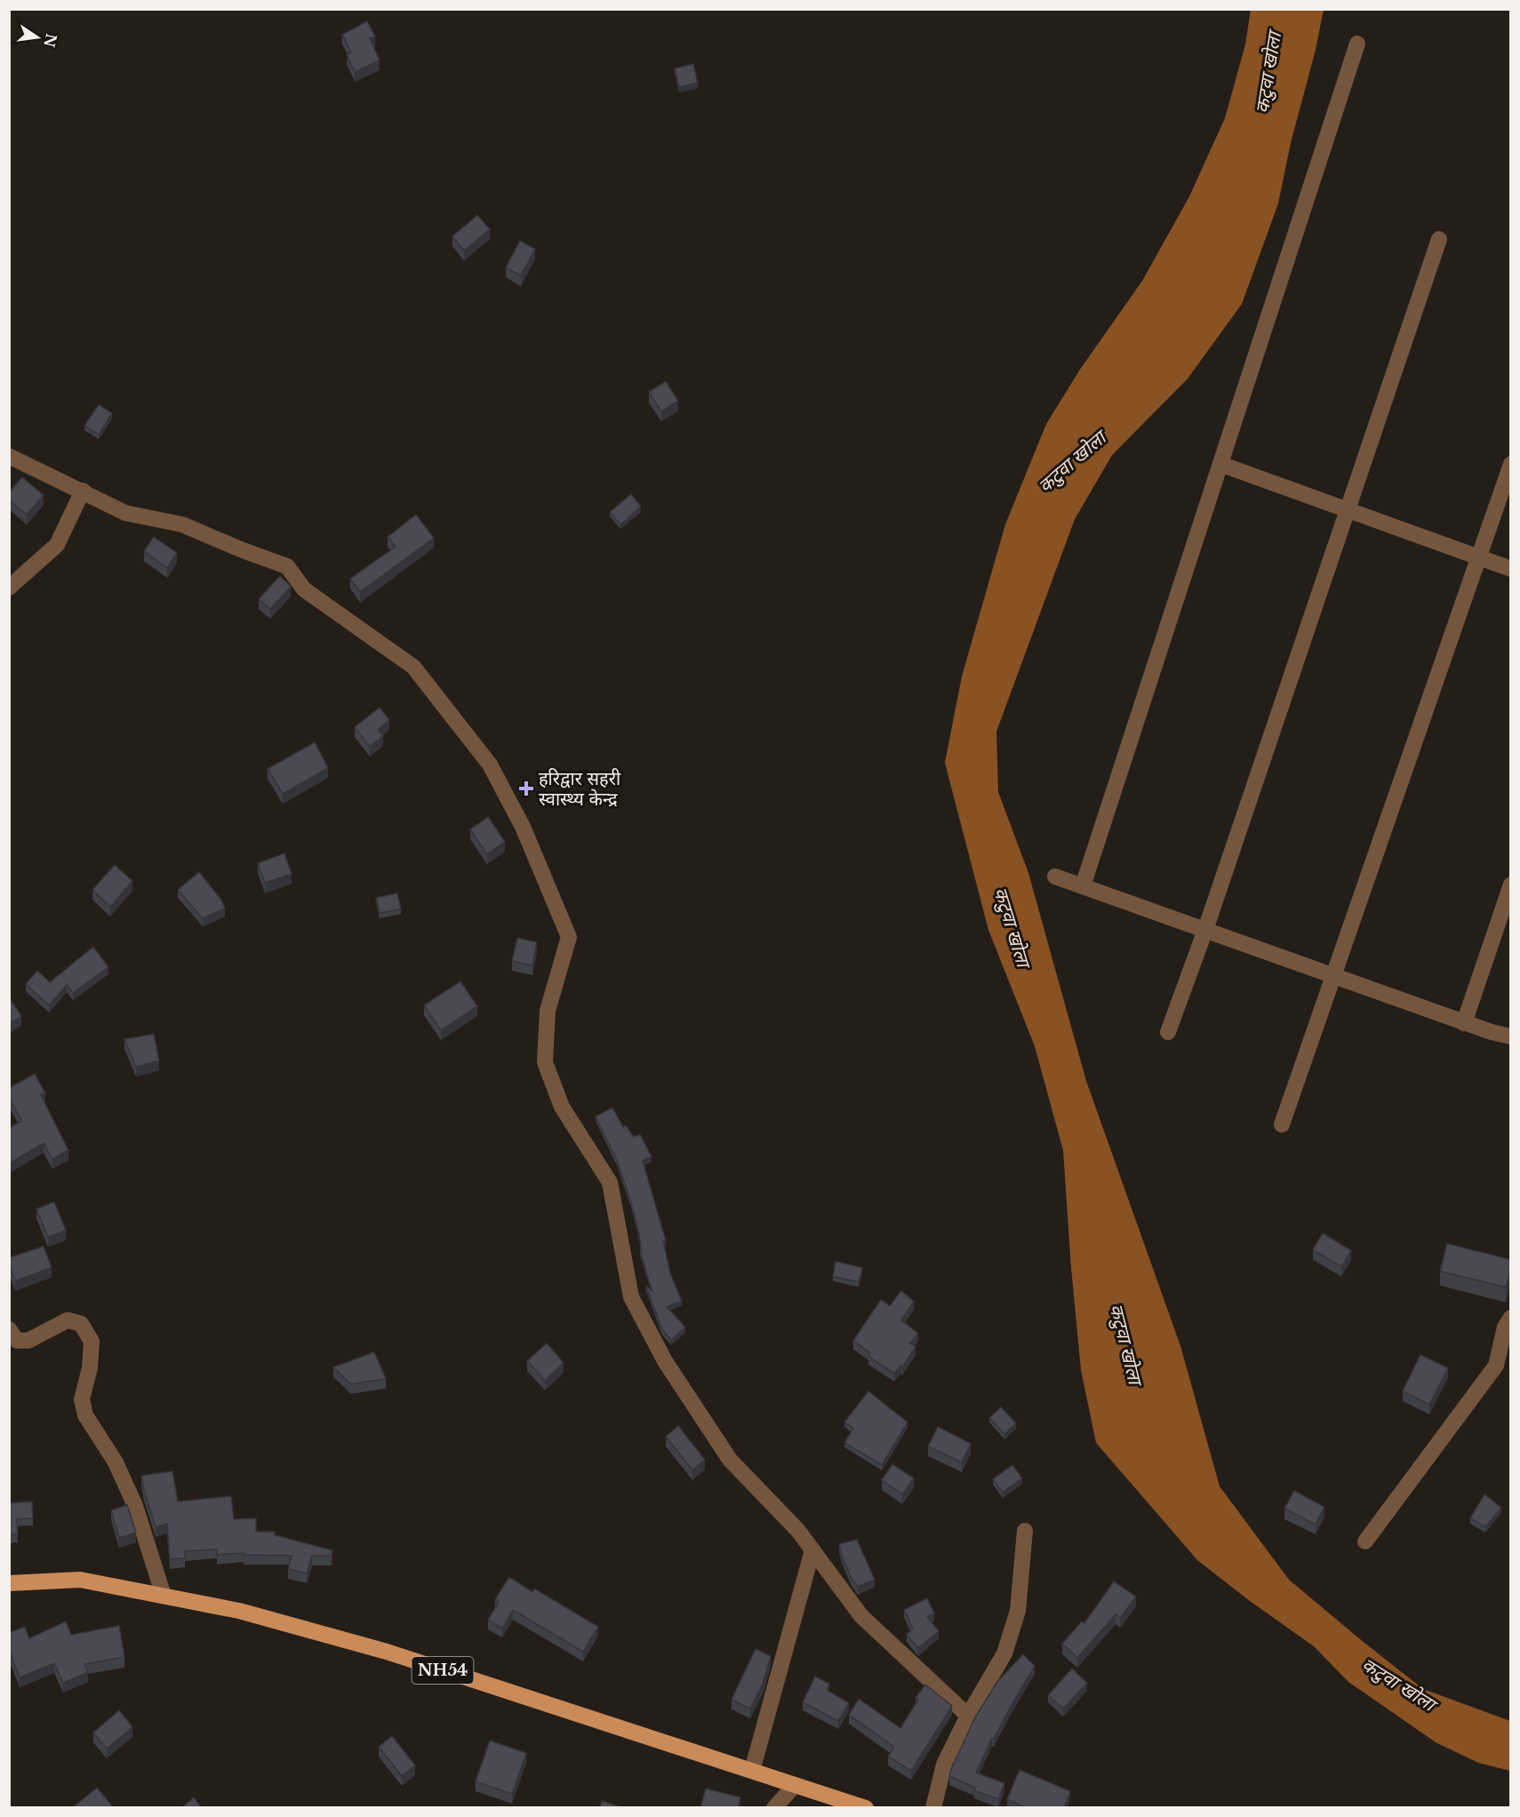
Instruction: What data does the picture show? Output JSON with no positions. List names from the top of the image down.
{
  "streets": {
    "main road": ["NH54"]
  },
  "water": ["कटुवा खोला"],
  "places": {
    "health": ["हरिद्वार सहरी स्वास्थ्य केन्द्र"]
  },
  "north": "right"
}
